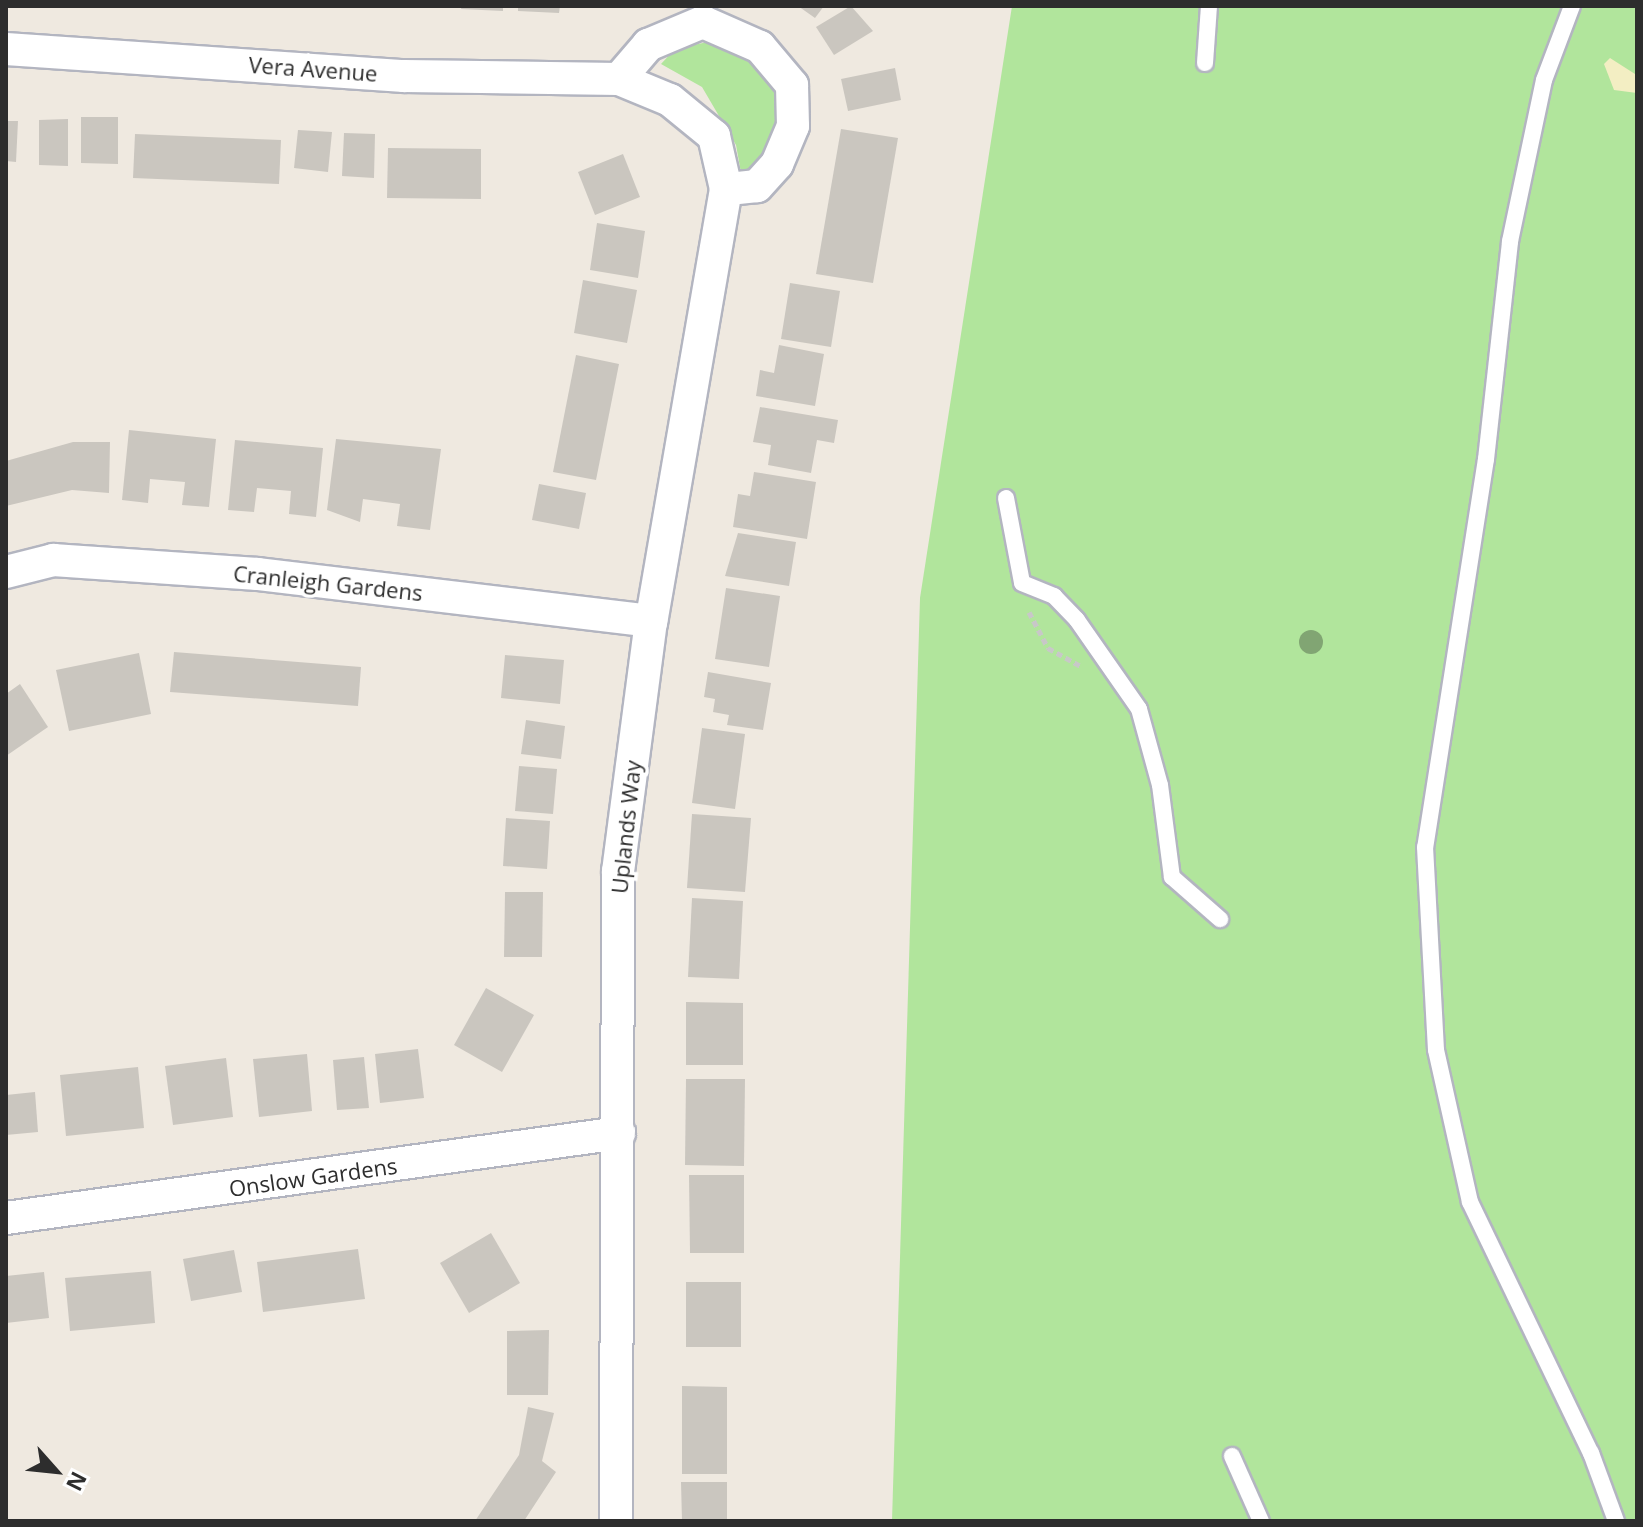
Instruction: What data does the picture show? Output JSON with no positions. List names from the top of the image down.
{
  "streets": {
    "street": [
      "Vera Avenue",
      "Cranleigh Gardens",
      "Uplands Way",
      "Onslow Gardens"
    ]
  },
  "crossings": [
    ["Vera Avenue", "Uplands Way"],
    ["Cranleigh Gardens", "Uplands Way"],
    ["Uplands Way", "Onslow Gardens"]
  ],
  "north": "bottom right"
}
